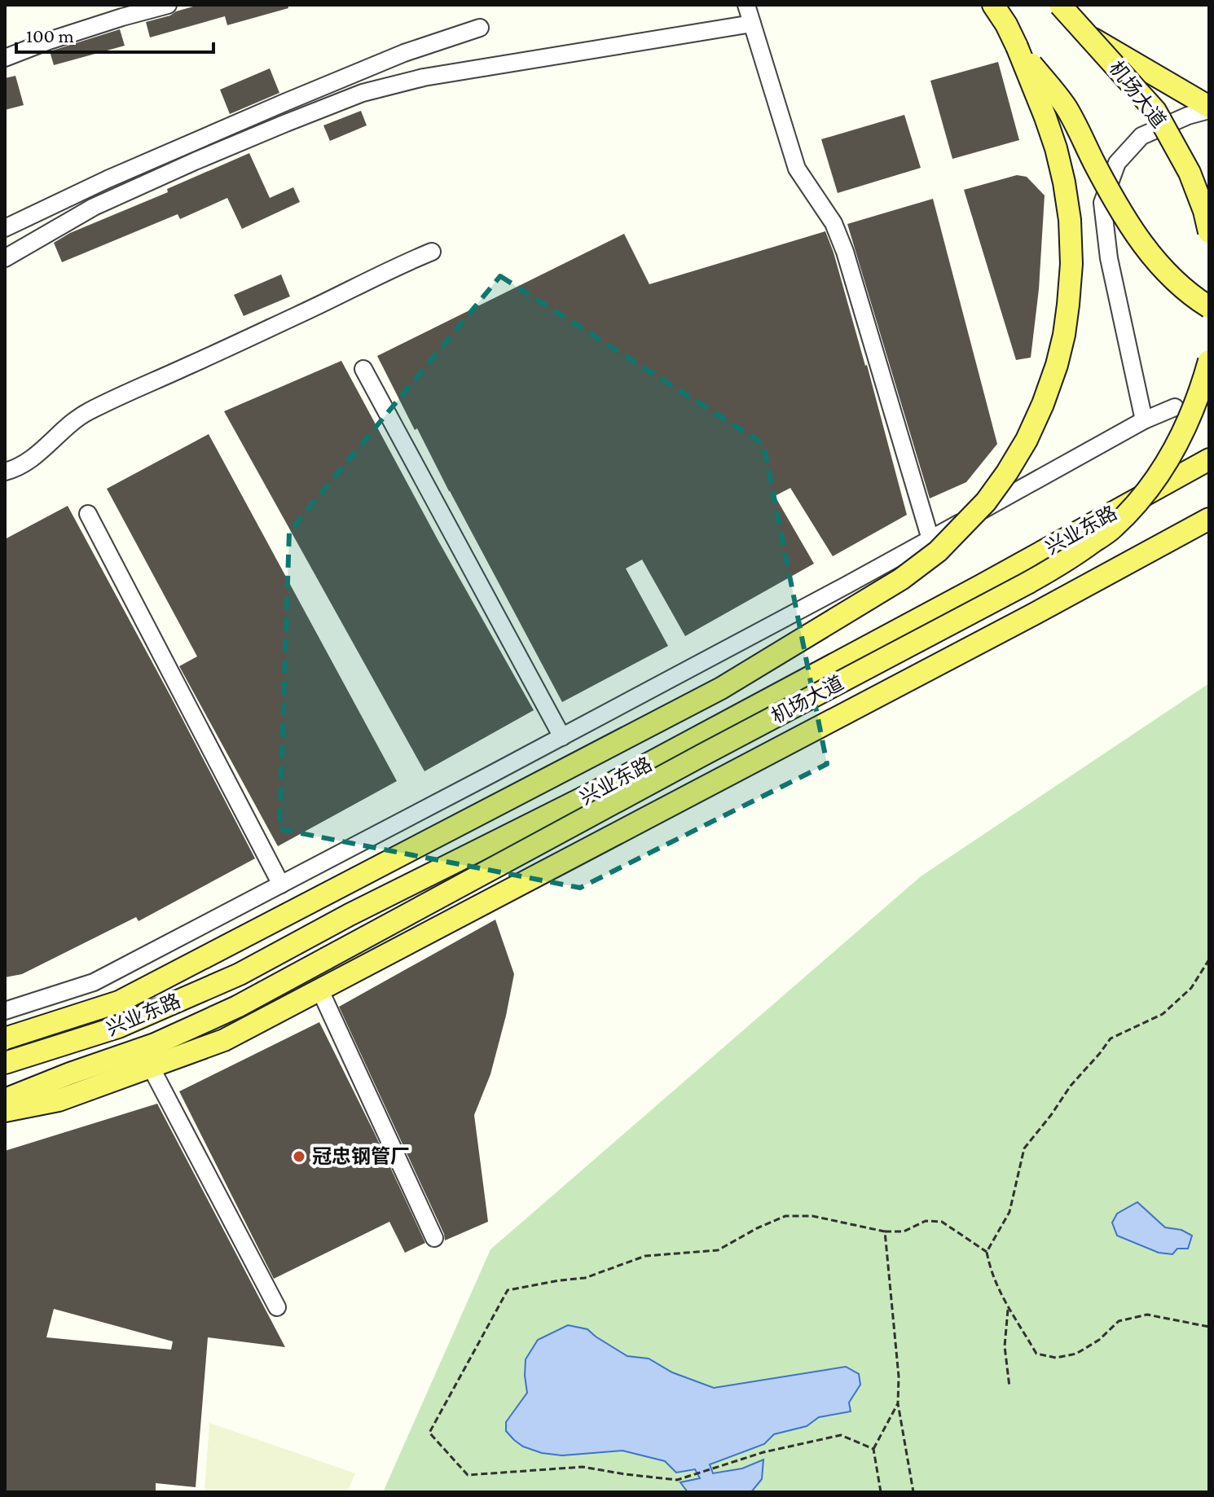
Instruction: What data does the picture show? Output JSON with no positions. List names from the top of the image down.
{
  "streets": {
    "main road": ["机场大道", "兴业东路"]
  },
  "places": ["冠忠钢管厂"],
  "scale_bar": "100 m"
}
